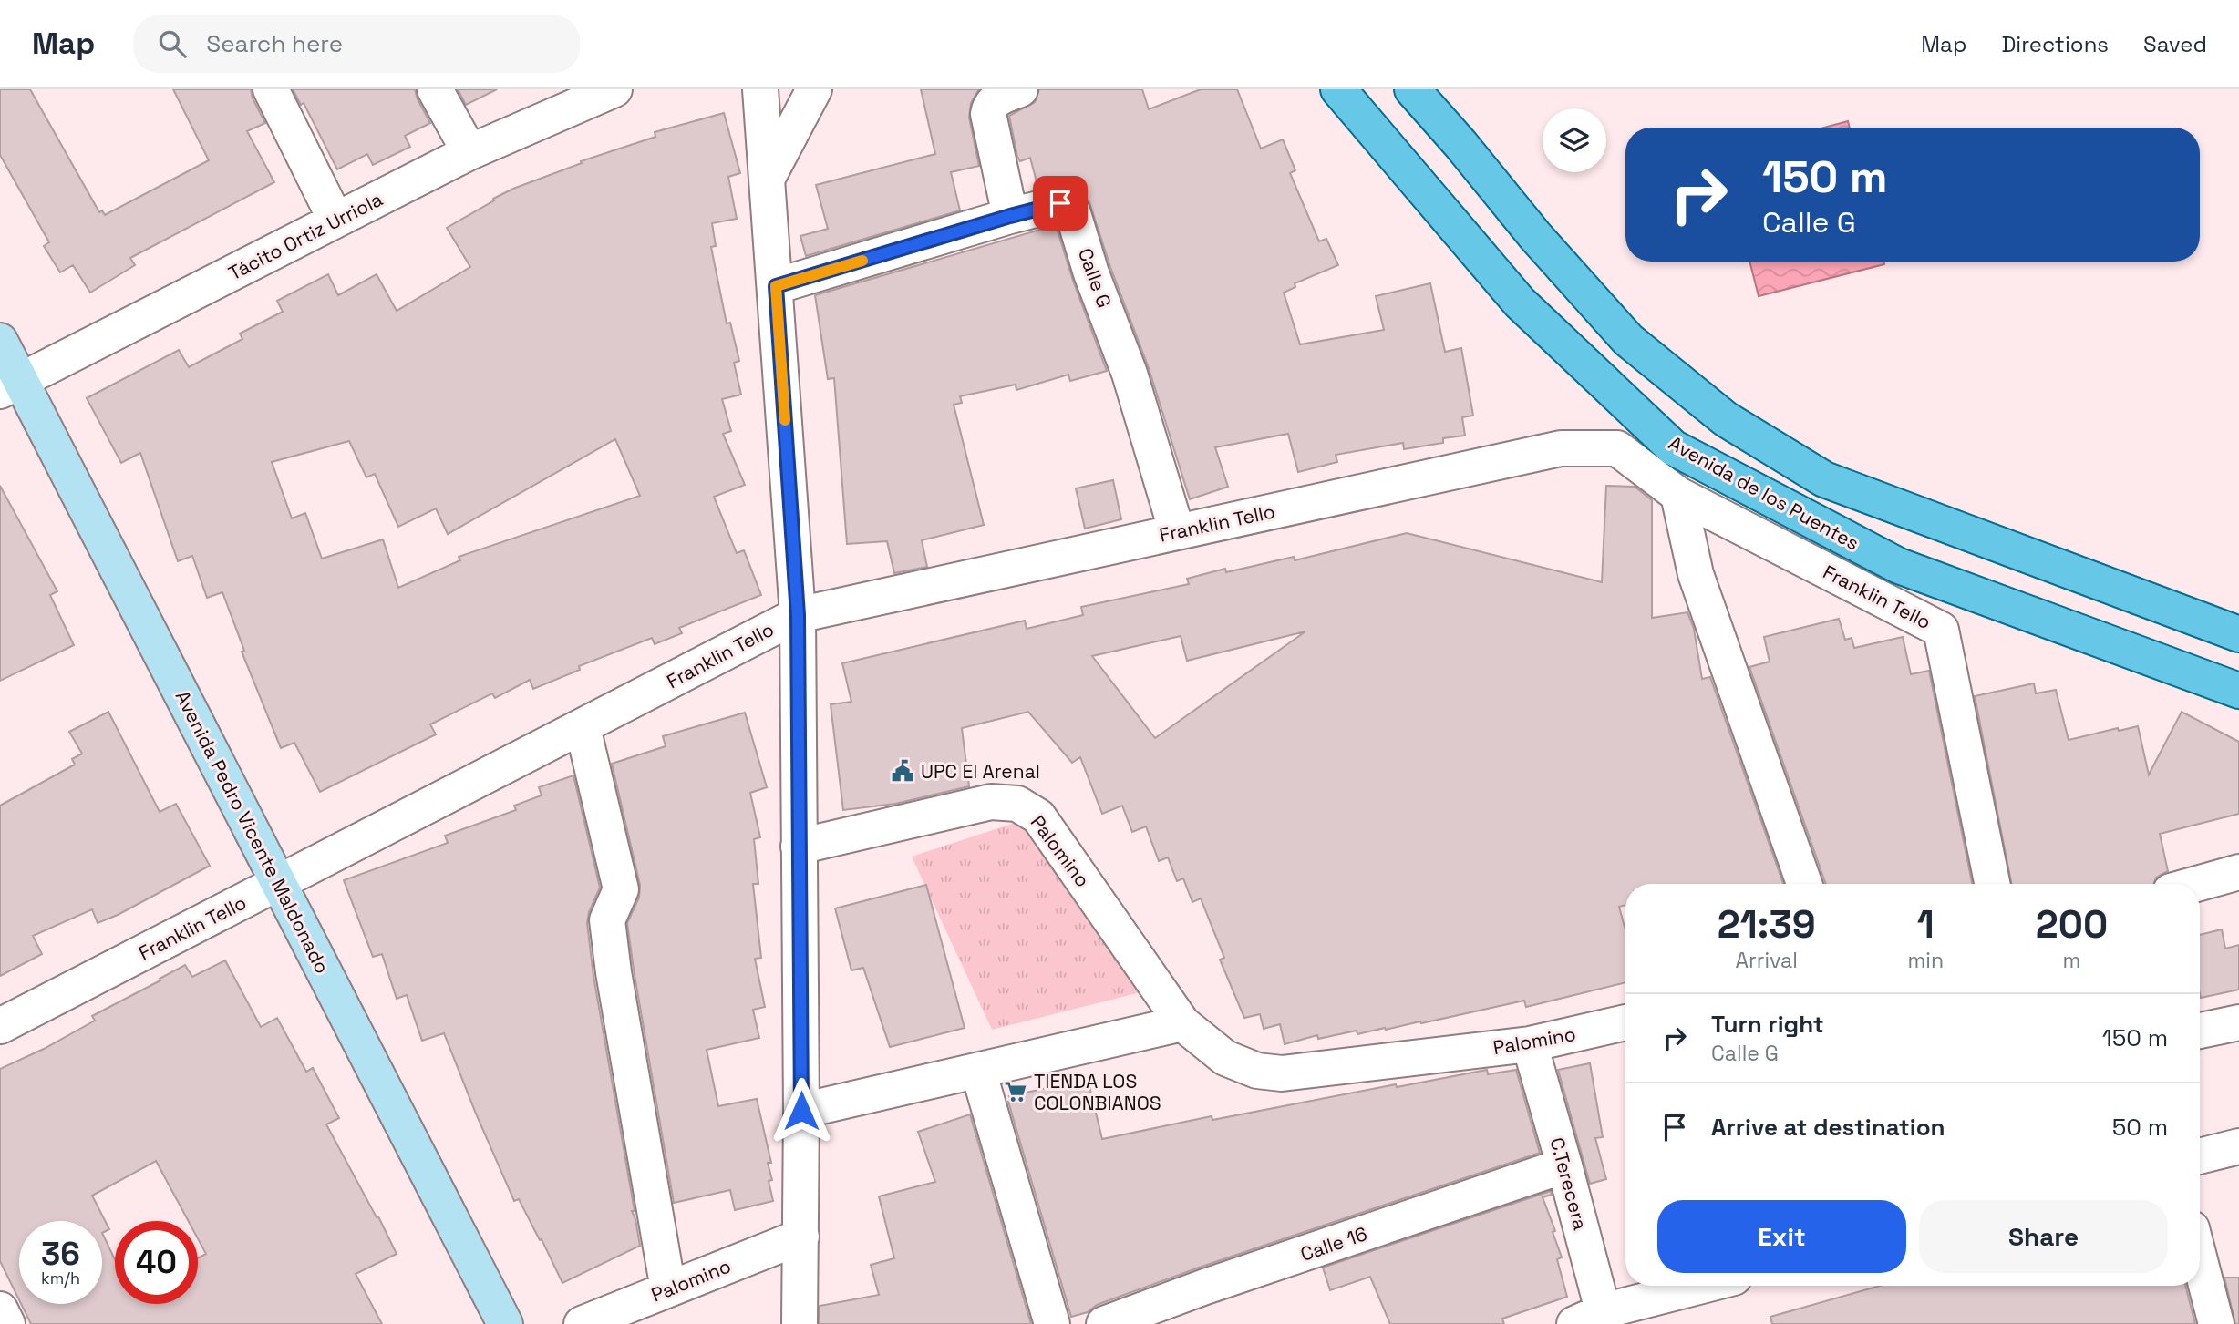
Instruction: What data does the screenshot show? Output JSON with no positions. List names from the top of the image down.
{
  "streets": {
    "main road": ["Avenida de los Puentes", "Avenida Pedro Vicente Maldonado"],
    "street": [
      "Tácito Ortiz Urriola",
      "Calle G",
      "Franklin Tello",
      "Palomino",
      "C.Terecera",
      "Calle 16"
    ]
  },
  "crossings": [
    ["Tácito Ortiz Urriola", "Avenida Pedro Vicente Maldonado"],
    ["Calle G", "Franklin Tello"],
    ["Franklin Tello", "Avenida Pedro Vicente Maldonado"],
    ["Palomino", "C.Terecera"],
    ["C.Terecera", "Calle 16"]
  ],
  "places": {
    "public building": ["UPC El Arenal"],
    "supermarket": ["TIENDA LOS COLONBIANOS"]
  },
  "page": {
    "header": "Map",
    "search": "Search here",
    "nav": ["Map", "Directions", "Saved"],
    "turn": ["150 m", "Calle G"],
    "eta": [
      "21:39",
      "Arrival",
      "1",
      "min",
      "200",
      "m"
    ],
    "list": [
      {
        "name": "Turn right",
        "note": "Calle G",
        "value": "150 m"
      },
      {
        "name": "Arrive at destination",
        "value": "50 m"
      }
    ],
    "buttons": ["Exit", "Share"],
    "speed": "36 km/h",
    "limit": "40"
  }
}
